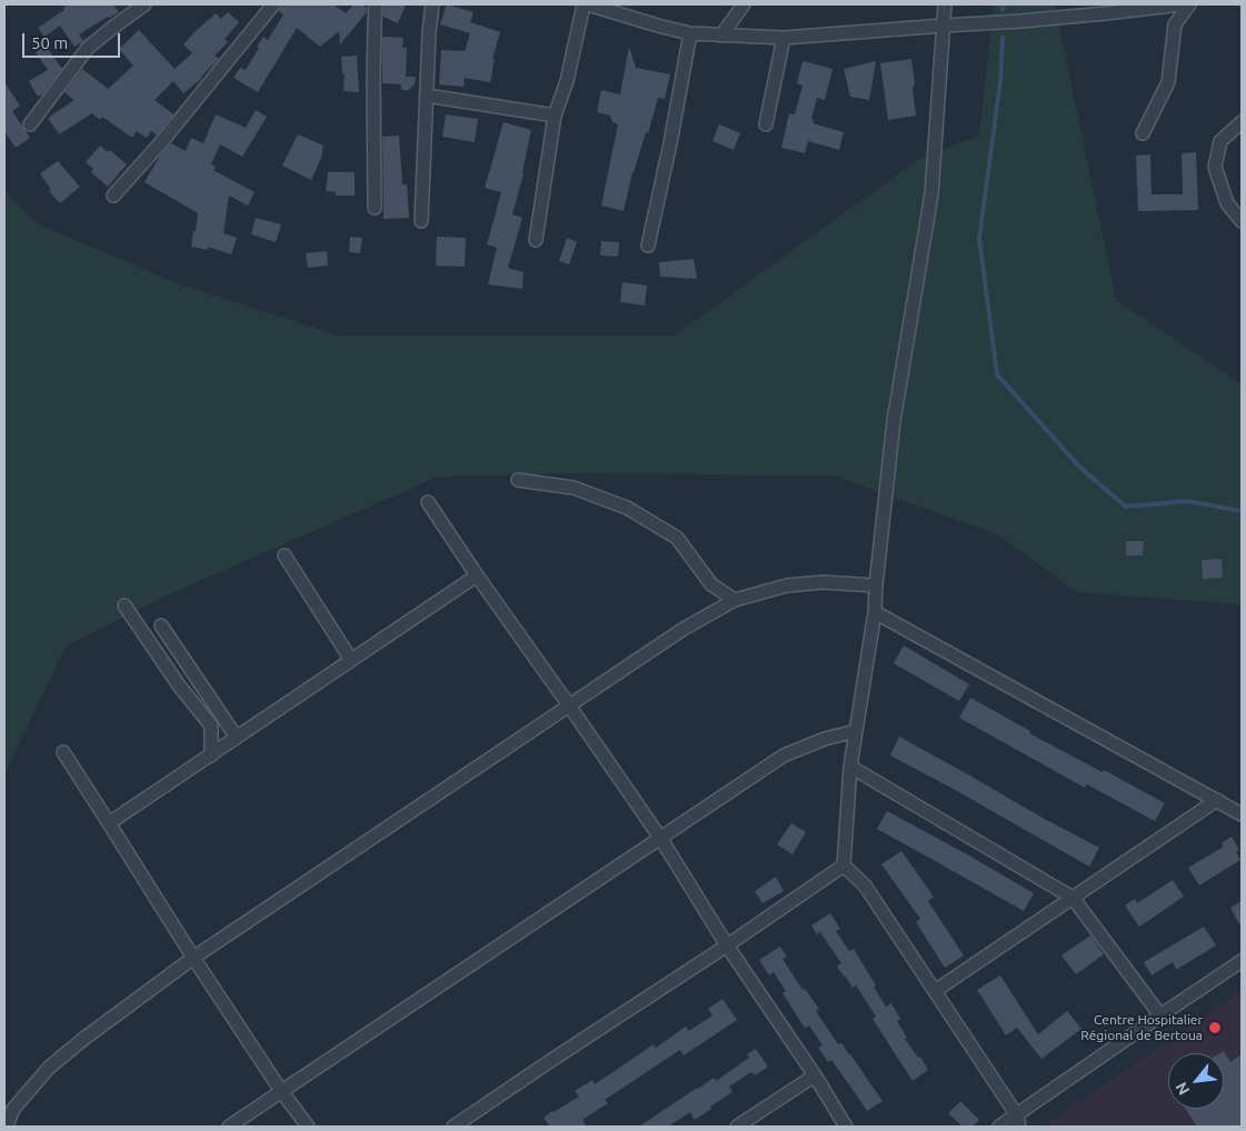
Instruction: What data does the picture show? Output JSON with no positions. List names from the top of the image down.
{
  "places": ["Centre Hospitalier Régional de Bertoua"],
  "scale_bar": "50 m",
  "north": "bottom left"
}
